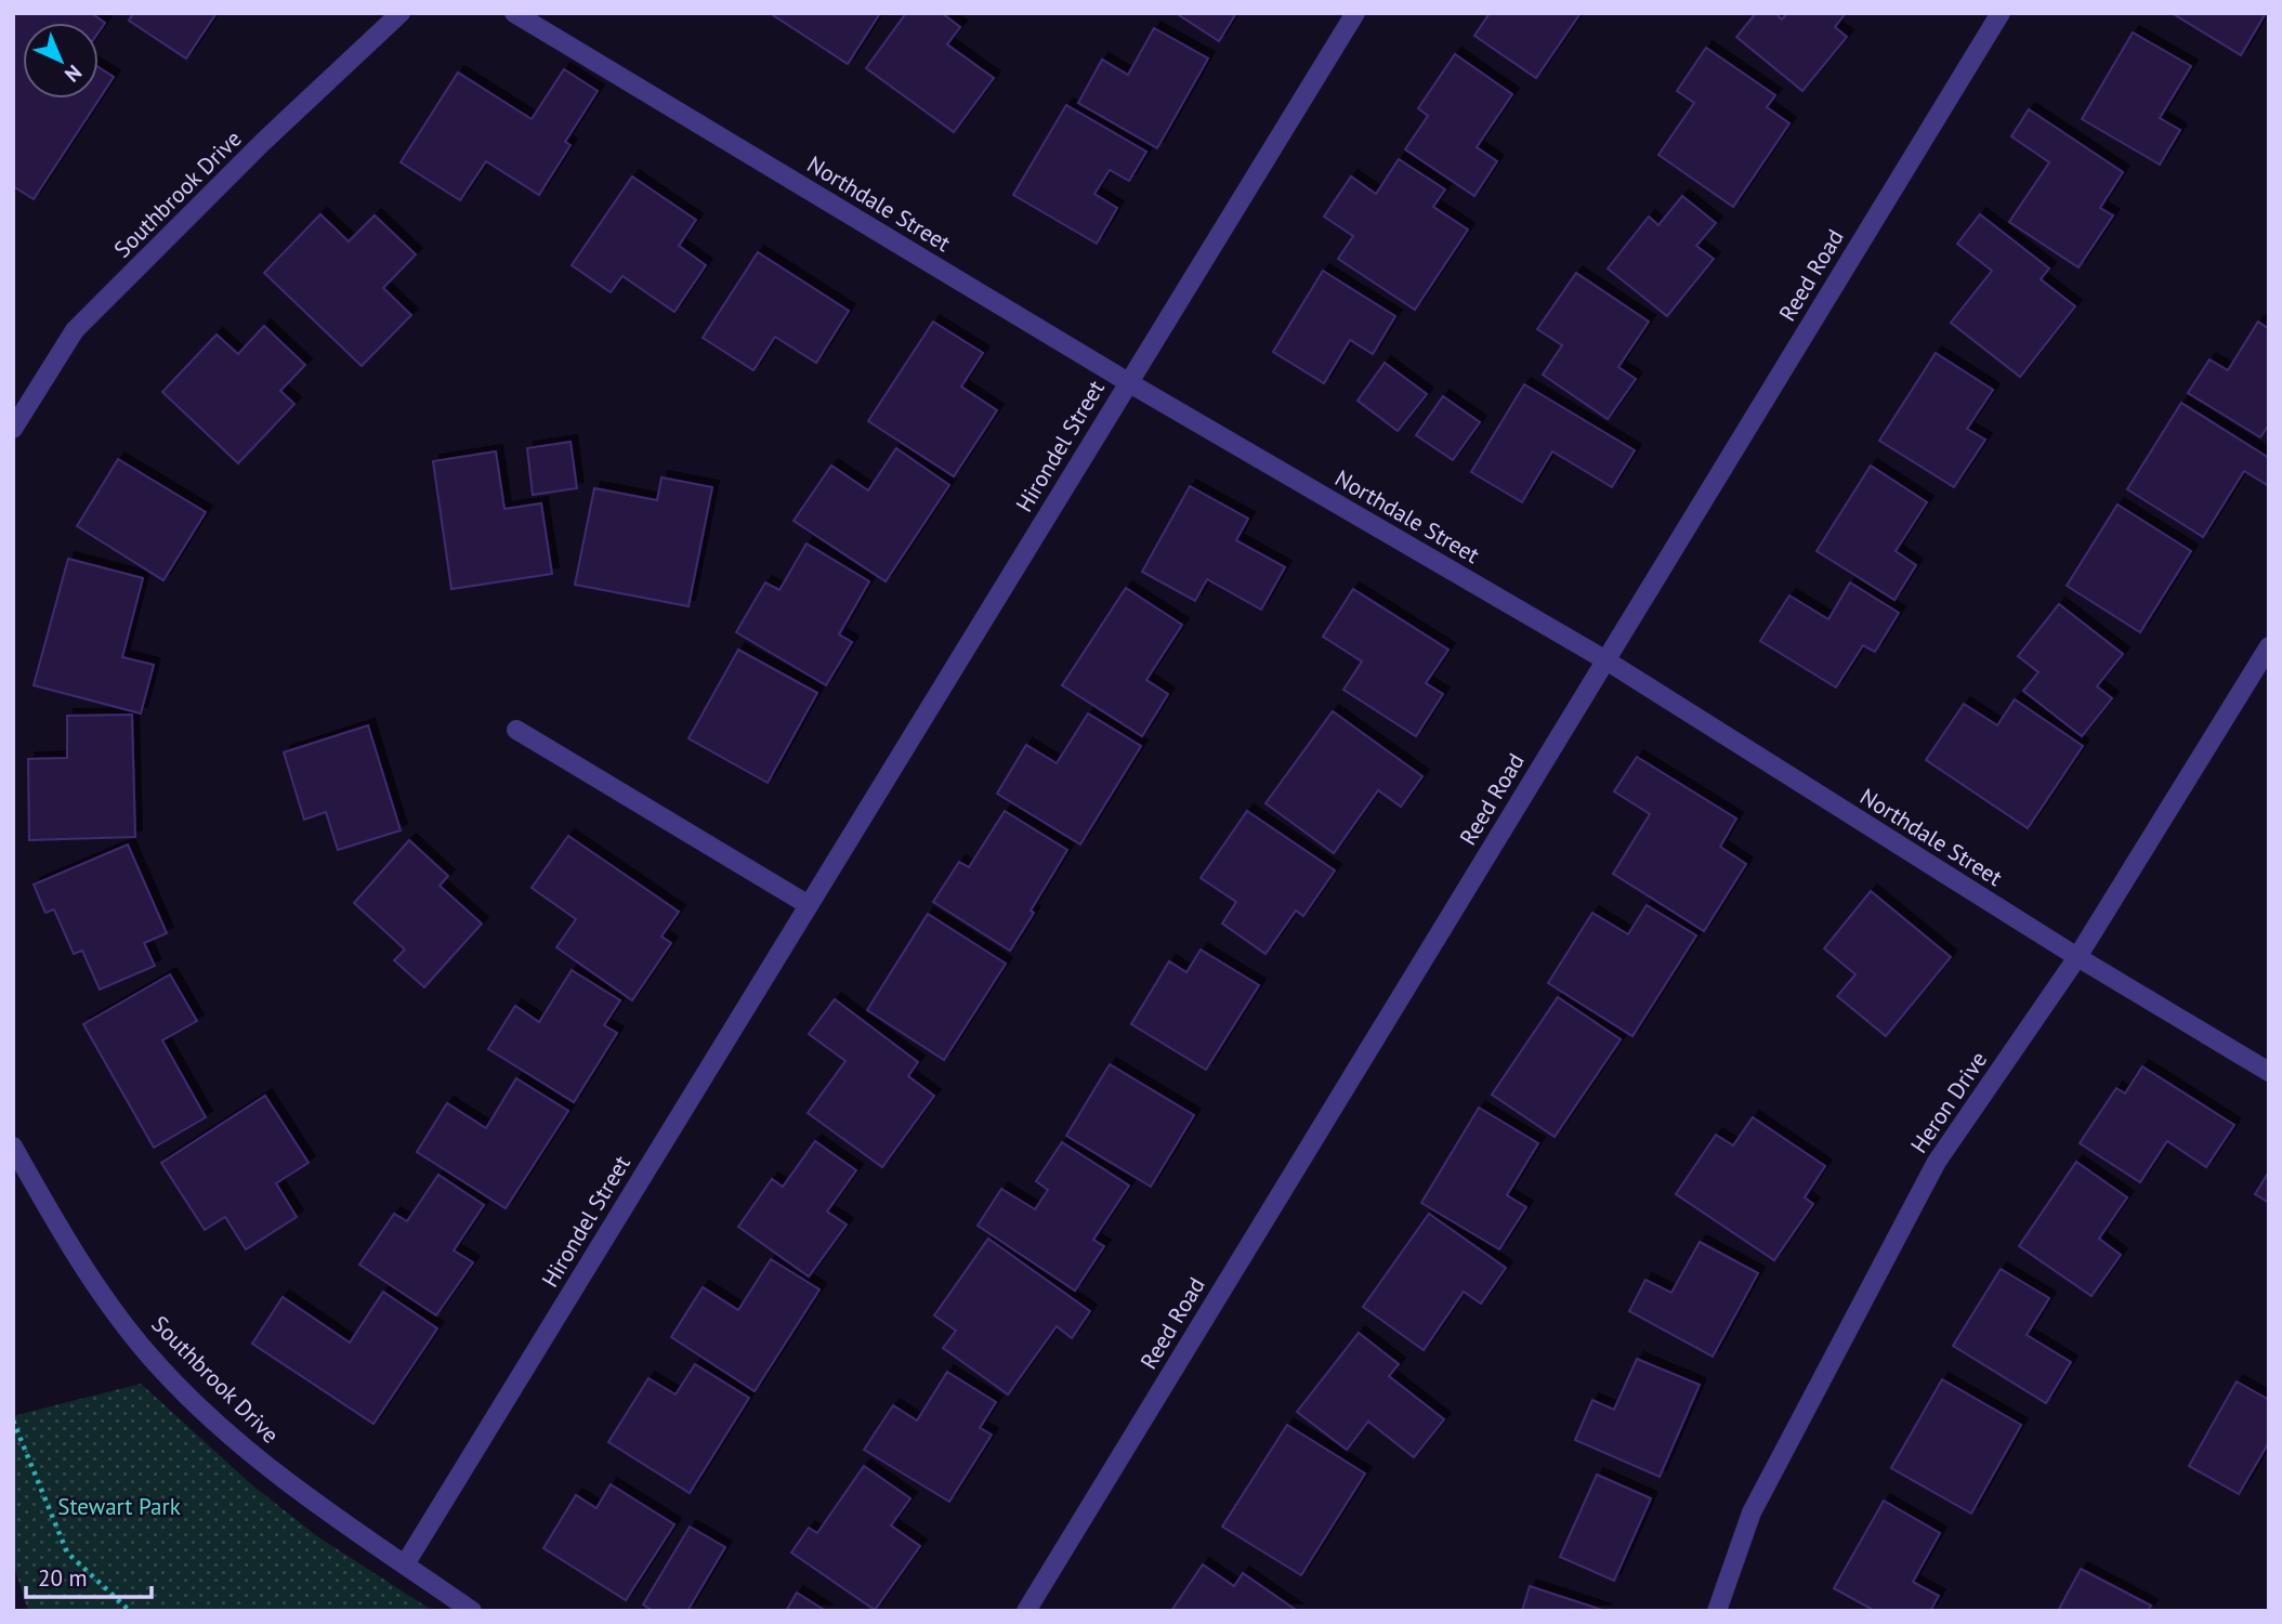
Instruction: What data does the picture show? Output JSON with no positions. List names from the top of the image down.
{
  "streets": {
    "street": [
      "Southbrook Drive",
      "Northdale Street",
      "Reed Road",
      "Hirondel Street",
      "Heron Drive"
    ]
  },
  "crossings": [
    ["Southbrook Drive", "Hirondel Street"],
    ["Northdale Street", "Reed Road"],
    ["Northdale Street", "Hirondel Street"],
    ["Northdale Street", "Heron Drive"]
  ],
  "parks": ["Stewart Park"],
  "scale_bar": "20 m",
  "north": "bottom right"
}
